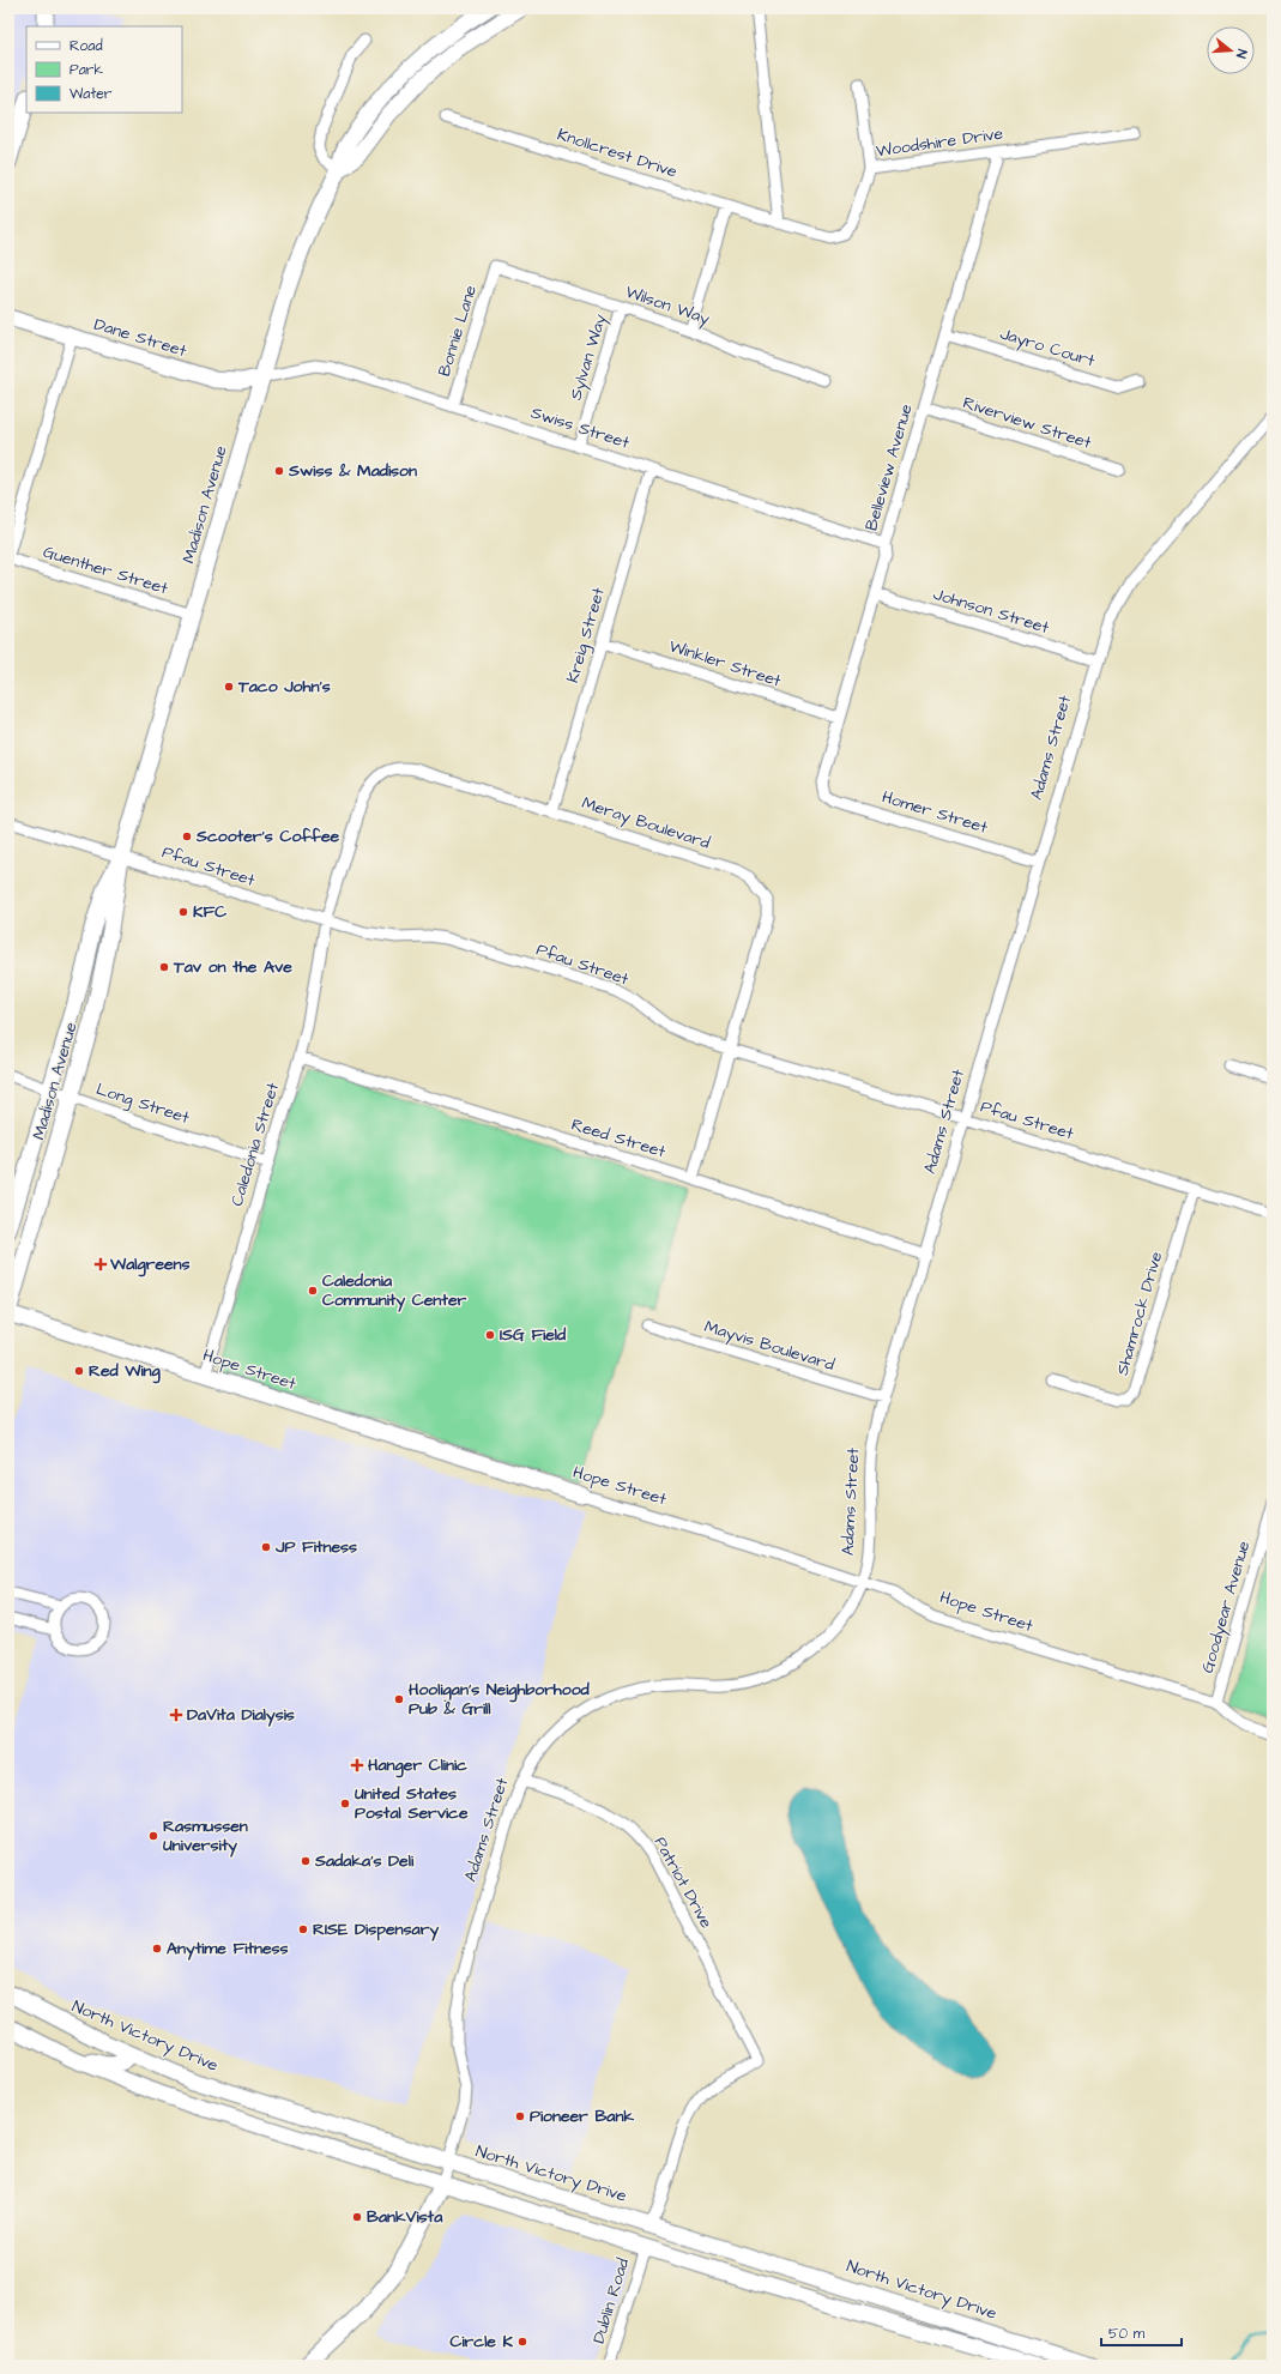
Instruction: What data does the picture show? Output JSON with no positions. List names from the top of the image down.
{
  "streets": {
    "main road": [
      "Dane Street",
      "Madison Avenue",
      "Adams Street",
      "Hope Street",
      "North Victory Drive"
    ],
    "street": [
      "Woodshire Drive",
      "Knollcrest Drive",
      "Wilson Way",
      "Bonnie Lane",
      "Jayro Court",
      "Sylvan Way",
      "Riverview Street",
      "Swiss Street",
      "Belleview Avenue",
      "Guenther Street",
      "Johnson Street",
      "Kreig Street",
      "Winkler Street",
      "Homer Street",
      "Meray Boulevard",
      "Pfau Street",
      "Long Street",
      "Reed Street",
      "Caledonia Street",
      "Shamrock Drive",
      "Mayvis Boulevard",
      "Goodyear Avenue",
      "Patriot Drive",
      "Dublin Road"
    ]
  },
  "crossings": [
    ["Woodshire Drive", "Knollcrest Drive"],
    ["Woodshire Drive", "Belleview Avenue"],
    ["Wilson Way", "Bonnie Lane"],
    ["Wilson Way", "Sylvan Way"],
    ["Bonnie Lane", "Swiss Street"],
    ["Dane Street", "Swiss Street"],
    ["Dane Street", "Madison Avenue"],
    ["Jayro Court", "Belleview Avenue"],
    ["Sylvan Way", "Swiss Street"],
    ["Riverview Street", "Belleview Avenue"],
    ["Swiss Street", "Belleview Avenue"],
    ["Swiss Street", "Madison Avenue"],
    ["Swiss Street", "Kreig Street"],
    ["Belleview Avenue", "Johnson Street"],
    ["Belleview Avenue", "Winkler Street"],
    ["Belleview Avenue", "Homer Street"],
    ["Madison Avenue", "Guenther Street"],
    ["Madison Avenue", "Pfau Street"],
    ["Madison Avenue", "Long Street"],
    ["Madison Avenue", "Hope Street"],
    ["Johnson Street", "Adams Street"],
    ["Kreig Street", "Winkler Street"],
    ["Kreig Street", "Meray Boulevard"],
    ["Adams Street", "Homer Street"],
    ["Adams Street", "Pfau Street"],
    ["Adams Street", "Reed Street"],
    ["Adams Street", "Mayvis Boulevard"],
    ["Adams Street", "Hope Street"],
    ["Adams Street", "Patriot Drive"],
    ["Adams Street", "North Victory Drive"],
    ["Meray Boulevard", "Pfau Street"],
    ["Meray Boulevard", "Reed Street"],
    ["Meray Boulevard", "Caledonia Street"],
    ["Pfau Street", "Caledonia Street"],
    ["Pfau Street", "Shamrock Drive"],
    ["Long Street", "Caledonia Street"],
    ["Reed Street", "Caledonia Street"],
    ["Caledonia Street", "Hope Street"],
    ["Hope Street", "Goodyear Avenue"],
    ["Patriot Drive", "North Victory Drive"]
  ],
  "places": {
    "other": [
      "Swiss & Madison",
      "Taco John's",
      "Scooter's Coffee",
      "KFC",
      "Tav on the Ave",
      "Caledonia Community Center",
      "ISG Field",
      "Red Wing",
      "JP Fitness",
      "Hooligan's Neighborhood Pub & Grill",
      "United States Postal Service",
      "Rasmussen University",
      "Sadaka's Deli",
      "RISE Dispensary",
      "Anytime Fitness",
      "Pioneer Bank",
      "BankVista",
      "Circle K"
    ],
    "health": ["Walgreens", "DaVita Dialysis", "Hanger Clinic"]
  },
  "legend": ["Road", "Park", "Water"],
  "scale_bar": "50 m",
  "north": "right"
}
